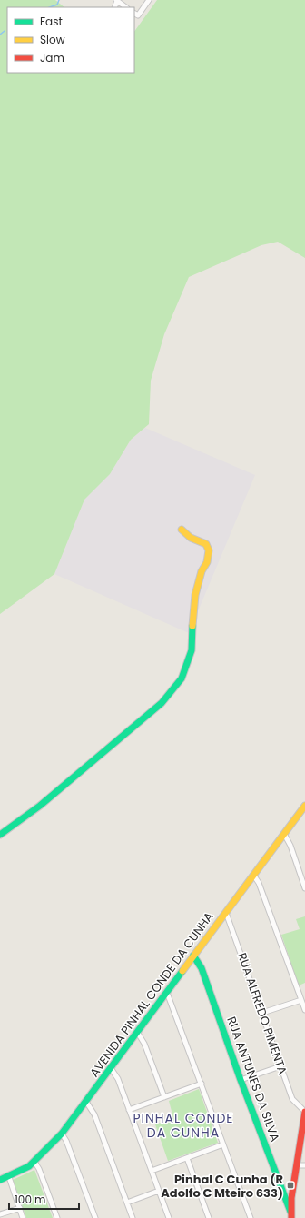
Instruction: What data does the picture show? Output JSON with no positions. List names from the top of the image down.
{
  "streets": {
    "street": ["AVENIDA PINHAL CONDE DA CUNHA", "RUA ALFREDO PIMENTA", "RUA ANTUNES DA SILVA"]
  },
  "crossings": [
    ["AVENIDA PINHAL CONDE DA CUNHA", "RUA ALFREDO PIMENTA"],
    ["AVENIDA PINHAL CONDE DA CUNHA", "RUA ANTUNES DA SILVA"]
  ],
  "districts": ["PINHAL CONDE DA CUNHA"],
  "places": {
    "transit": ["Pinhal C Cunha (R Adolfo C Mteiro 633)"]
  },
  "legend": ["Fast", "Slow", "Jam"],
  "scale_bar": "100 m"
}
